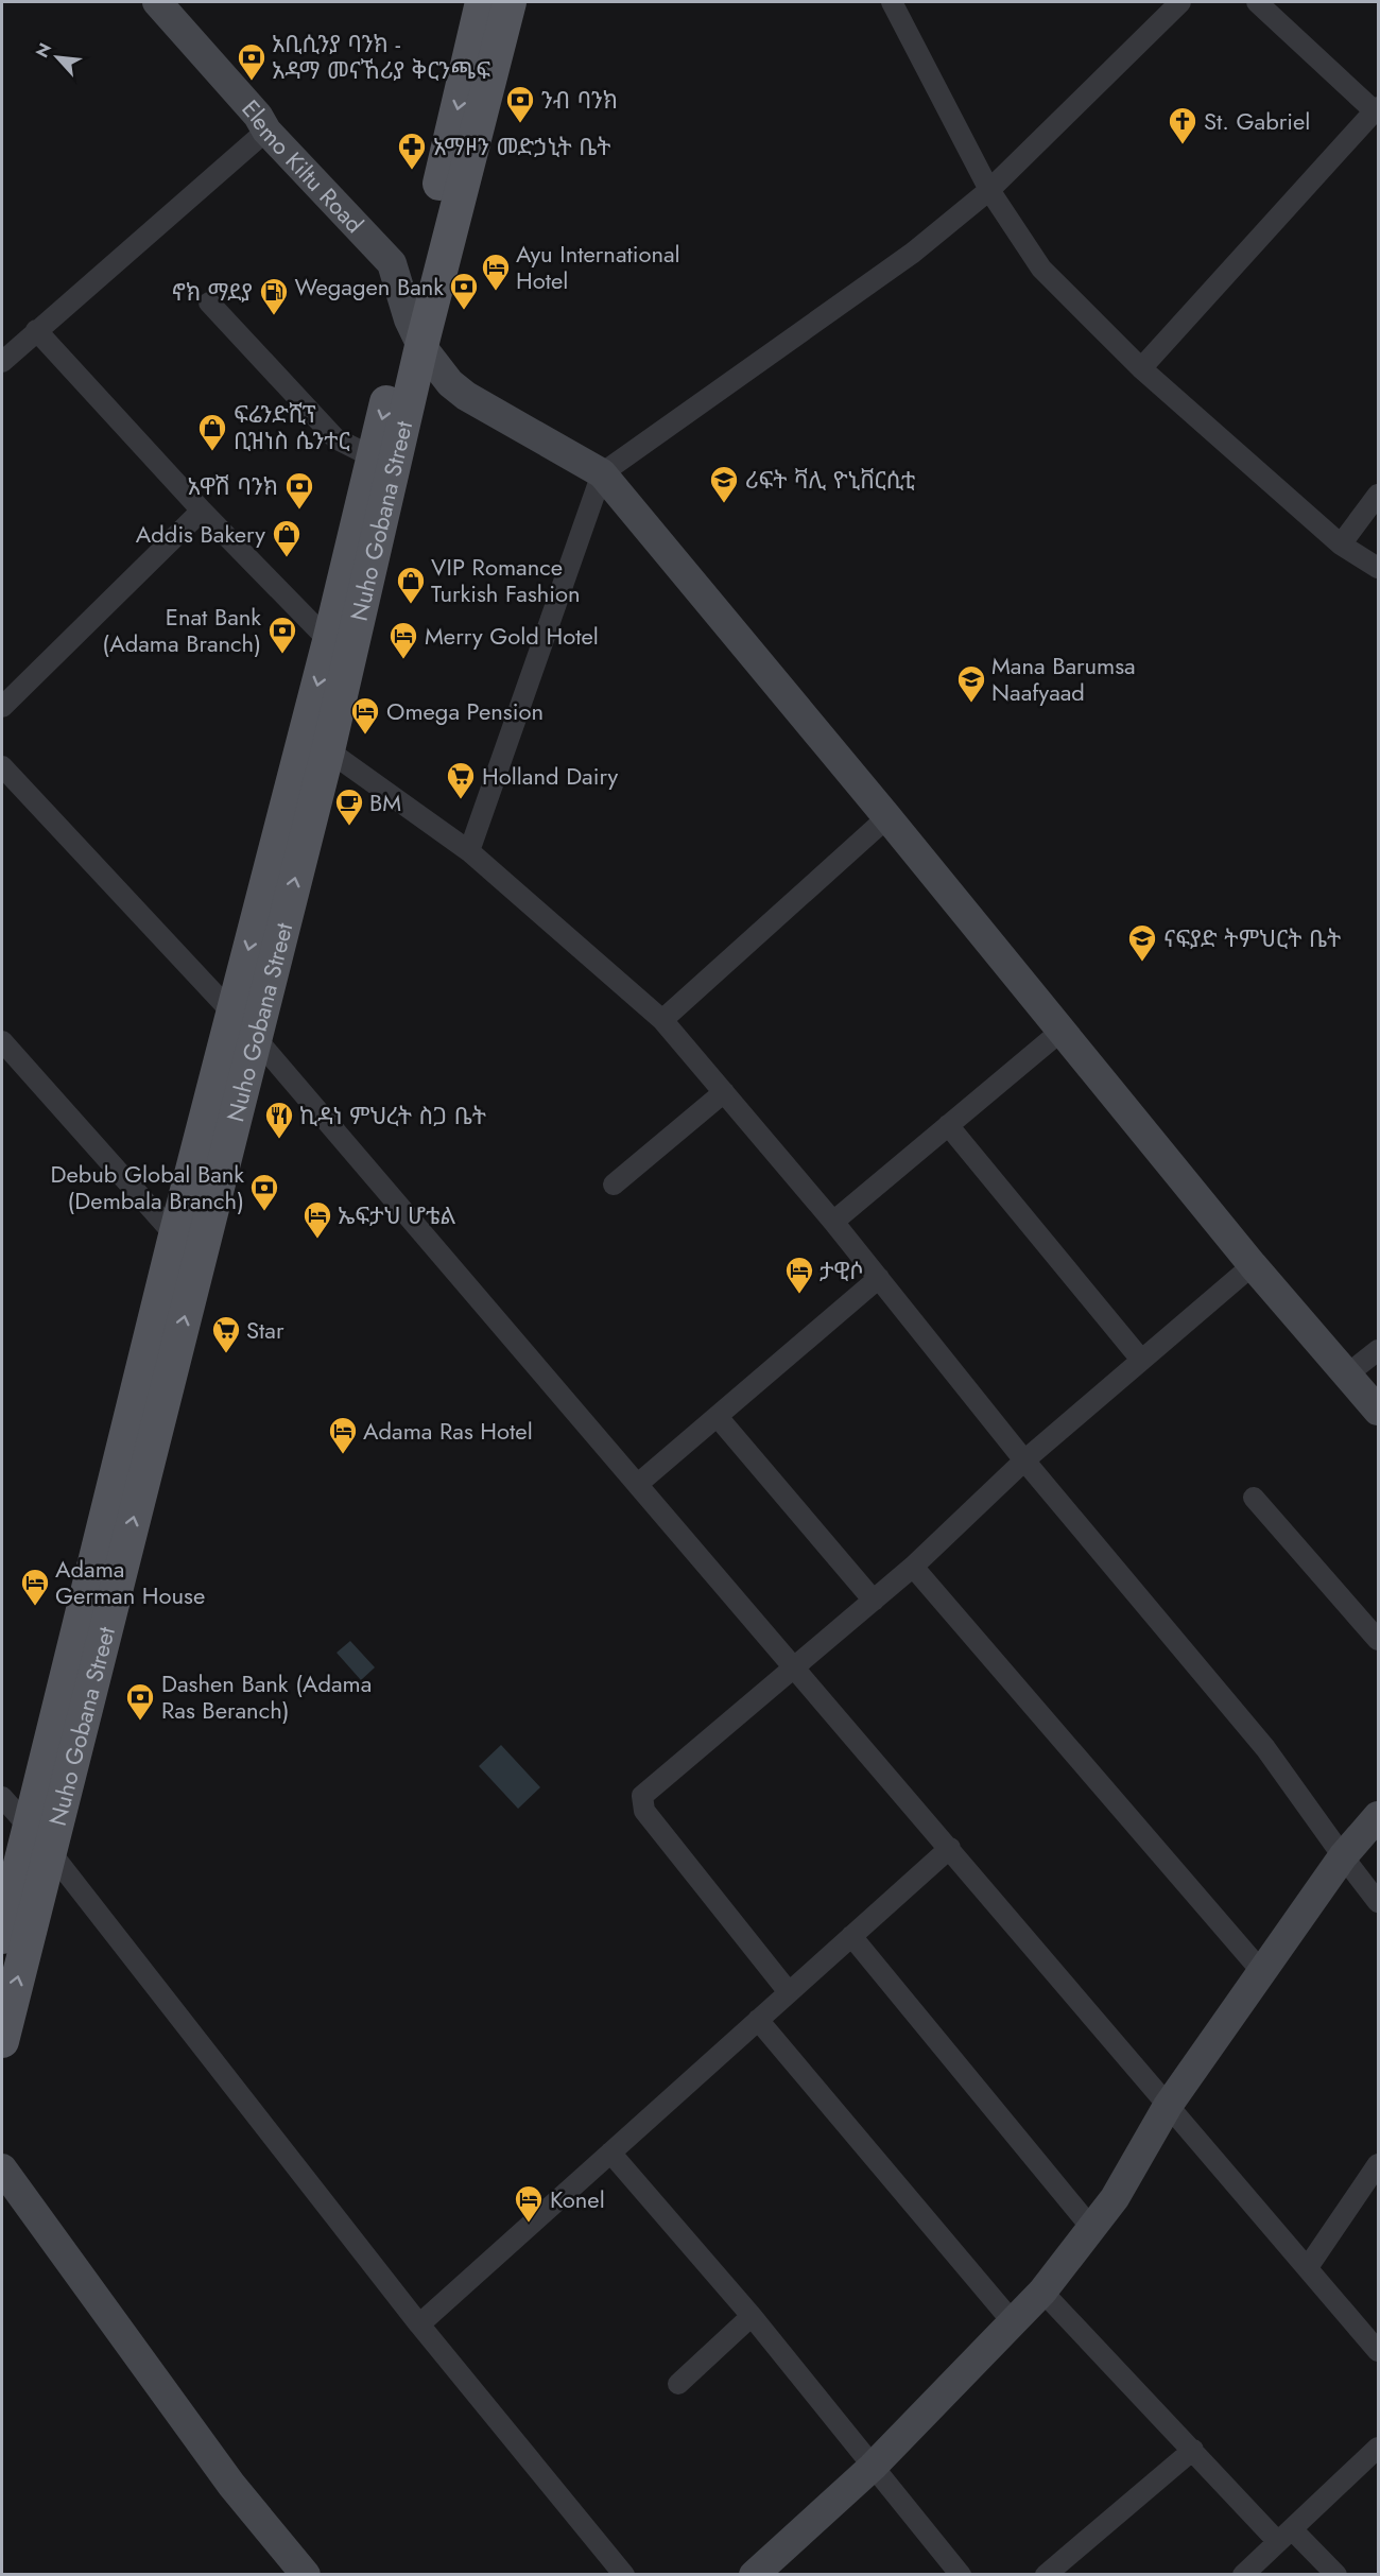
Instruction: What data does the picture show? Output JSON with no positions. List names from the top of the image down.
{
  "streets": {
    "main road": ["Nuho Gobana Street"],
    "street": ["Elemo Kiltu Road"]
  },
  "crossings": [
    ["Elemo Kiltu Road", "Nuho Gobana Street"]
  ],
  "places": {
    "bank": [
      "አቢሲንያ ባንክ - አዳማ መናኸሪያ ቅርንጫፍ",
      "ንብ ባንክ",
      "Wegagen Bank",
      "አዋሽ ባንክ",
      "Enat Bank (Adama Branch)",
      "Debub Global Bank (Dembala Branch)",
      "Dashen Bank (Adama Ras Beranch)"
    ],
    "church": ["St. Gabriel"],
    "pharmacy": ["አማዞን መድኃኒት ቤት"],
    "hotel": [
      "Ayu International Hotel",
      "Merry Gold Hotel",
      "Omega Pension",
      "ኤፍታህ ሆቴል",
      "ታዊሶ",
      "Adama Ras Hotel",
      "Adama German House",
      "Konel"
    ],
    "fuel station": ["ኖክ ማደያ"],
    "shop": ["ፍሬንድሺፕ ቢዝነስ ሴንተር", "Addis Bakery", "VIP Romance Turkish Fashion"],
    "school or university": ["ሪፍት ቫሊ ዮኒቨርሲቲ", "Mana Barumsa Naafyaad", "ናፍያድ ትምህርት ቤት"],
    "supermarket": ["Holland Dairy", "Star"],
    "cafe": ["BM"],
    "restaurant": ["ኪዳነ ምህረት ስጋ ቤት"]
  },
  "north": "top left"
}
